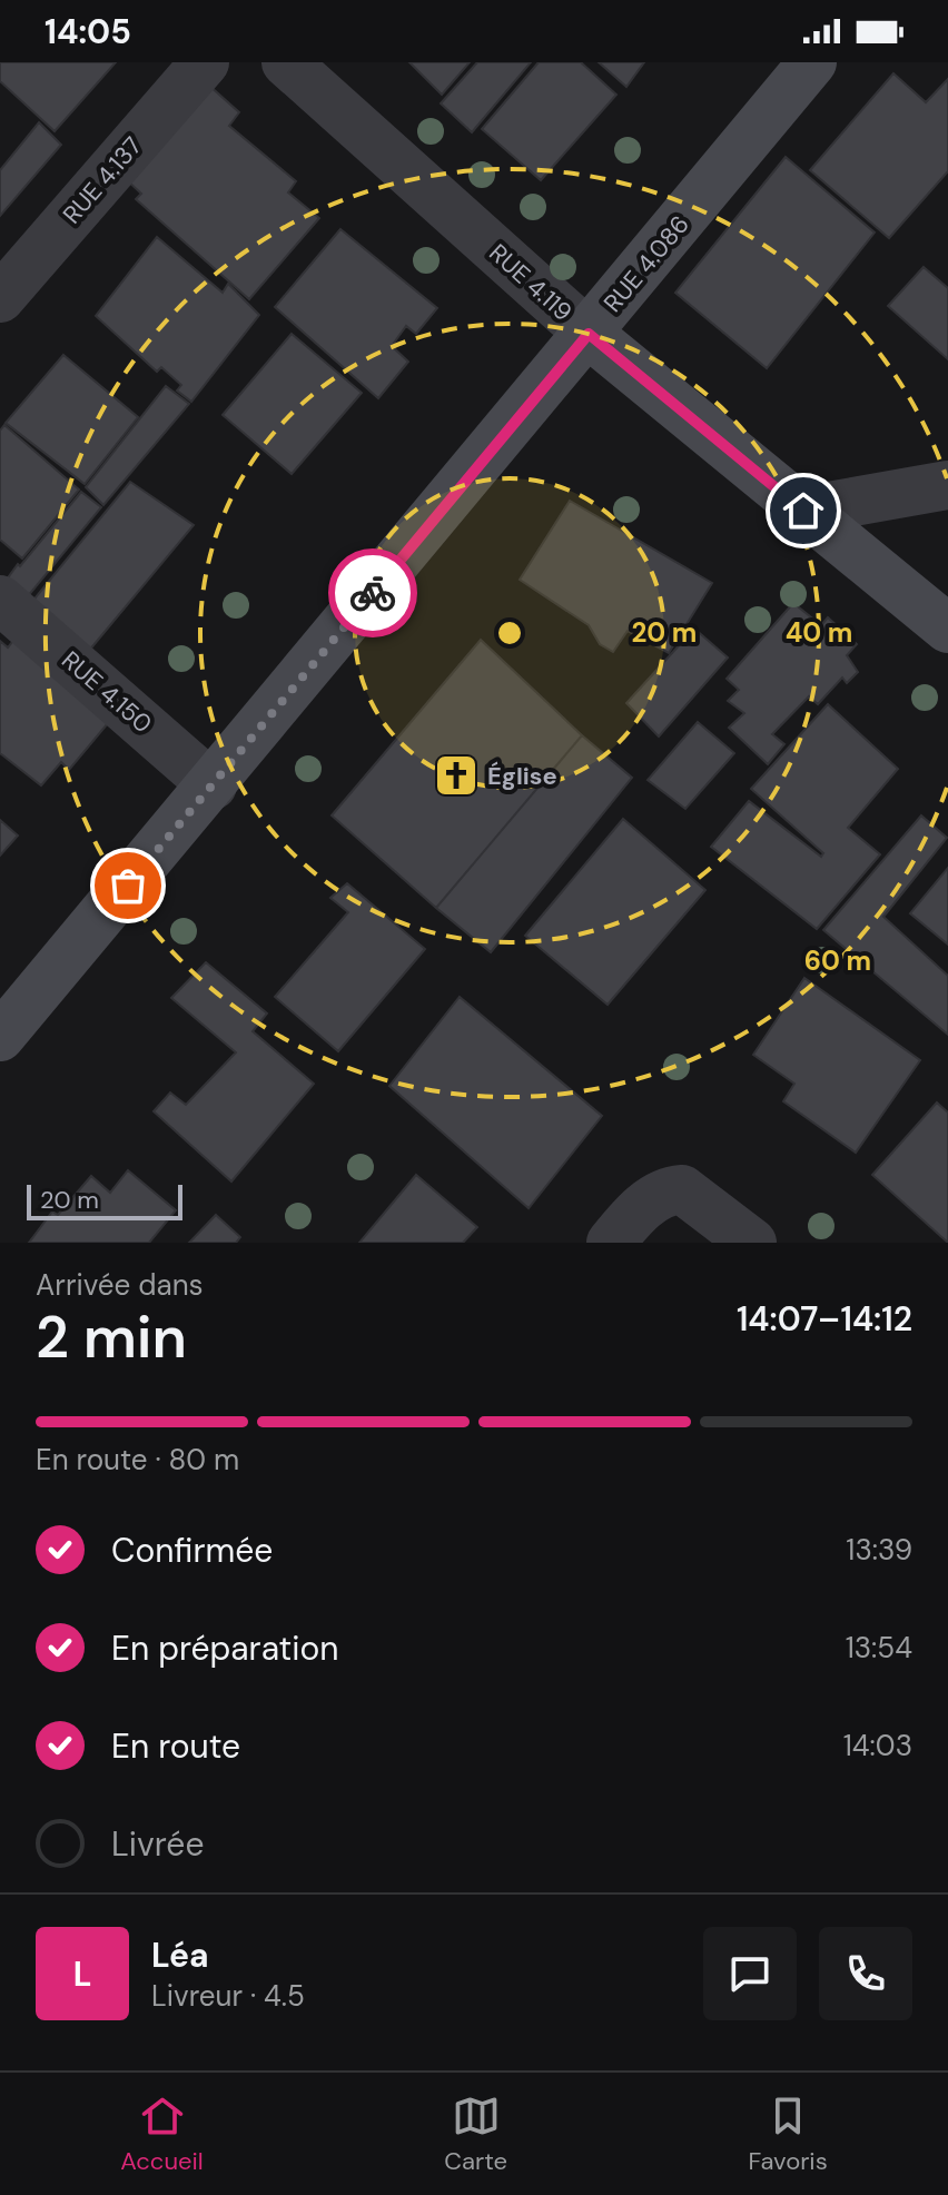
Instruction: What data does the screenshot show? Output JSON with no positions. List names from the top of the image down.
{
  "streets": {
    "street": [
      "RUE 4.137",
      "RUE 4.086",
      "RUE 4.119",
      "RUE 4.150"
    ]
  },
  "crossings": [
    ["RUE 4.086", "RUE 4.119"],
    ["RUE 4.086", "RUE 4.150"]
  ],
  "places": {
    "church": ["Église"]
  },
  "scale_bar": "20 m",
  "page": {
    "status": "14:05",
    "scale": "20 m",
    "heading": ["2 min", "Arrivée dans", "14:07–14:12"],
    "panel": ["Léa", "Livreur · 4.5"],
    "bar": "En route · 80 m",
    "list": [
      ["Confirmée", "13:39"],
      ["En préparation", "13:54"],
      ["En route", "14:03"],
      "Livrée"
    ],
    "round": "L",
    "tabs": ["Accueil", "Carte", "Favoris"]
  },
  "rings": ["20 m", "40 m", "60 m"]
}
